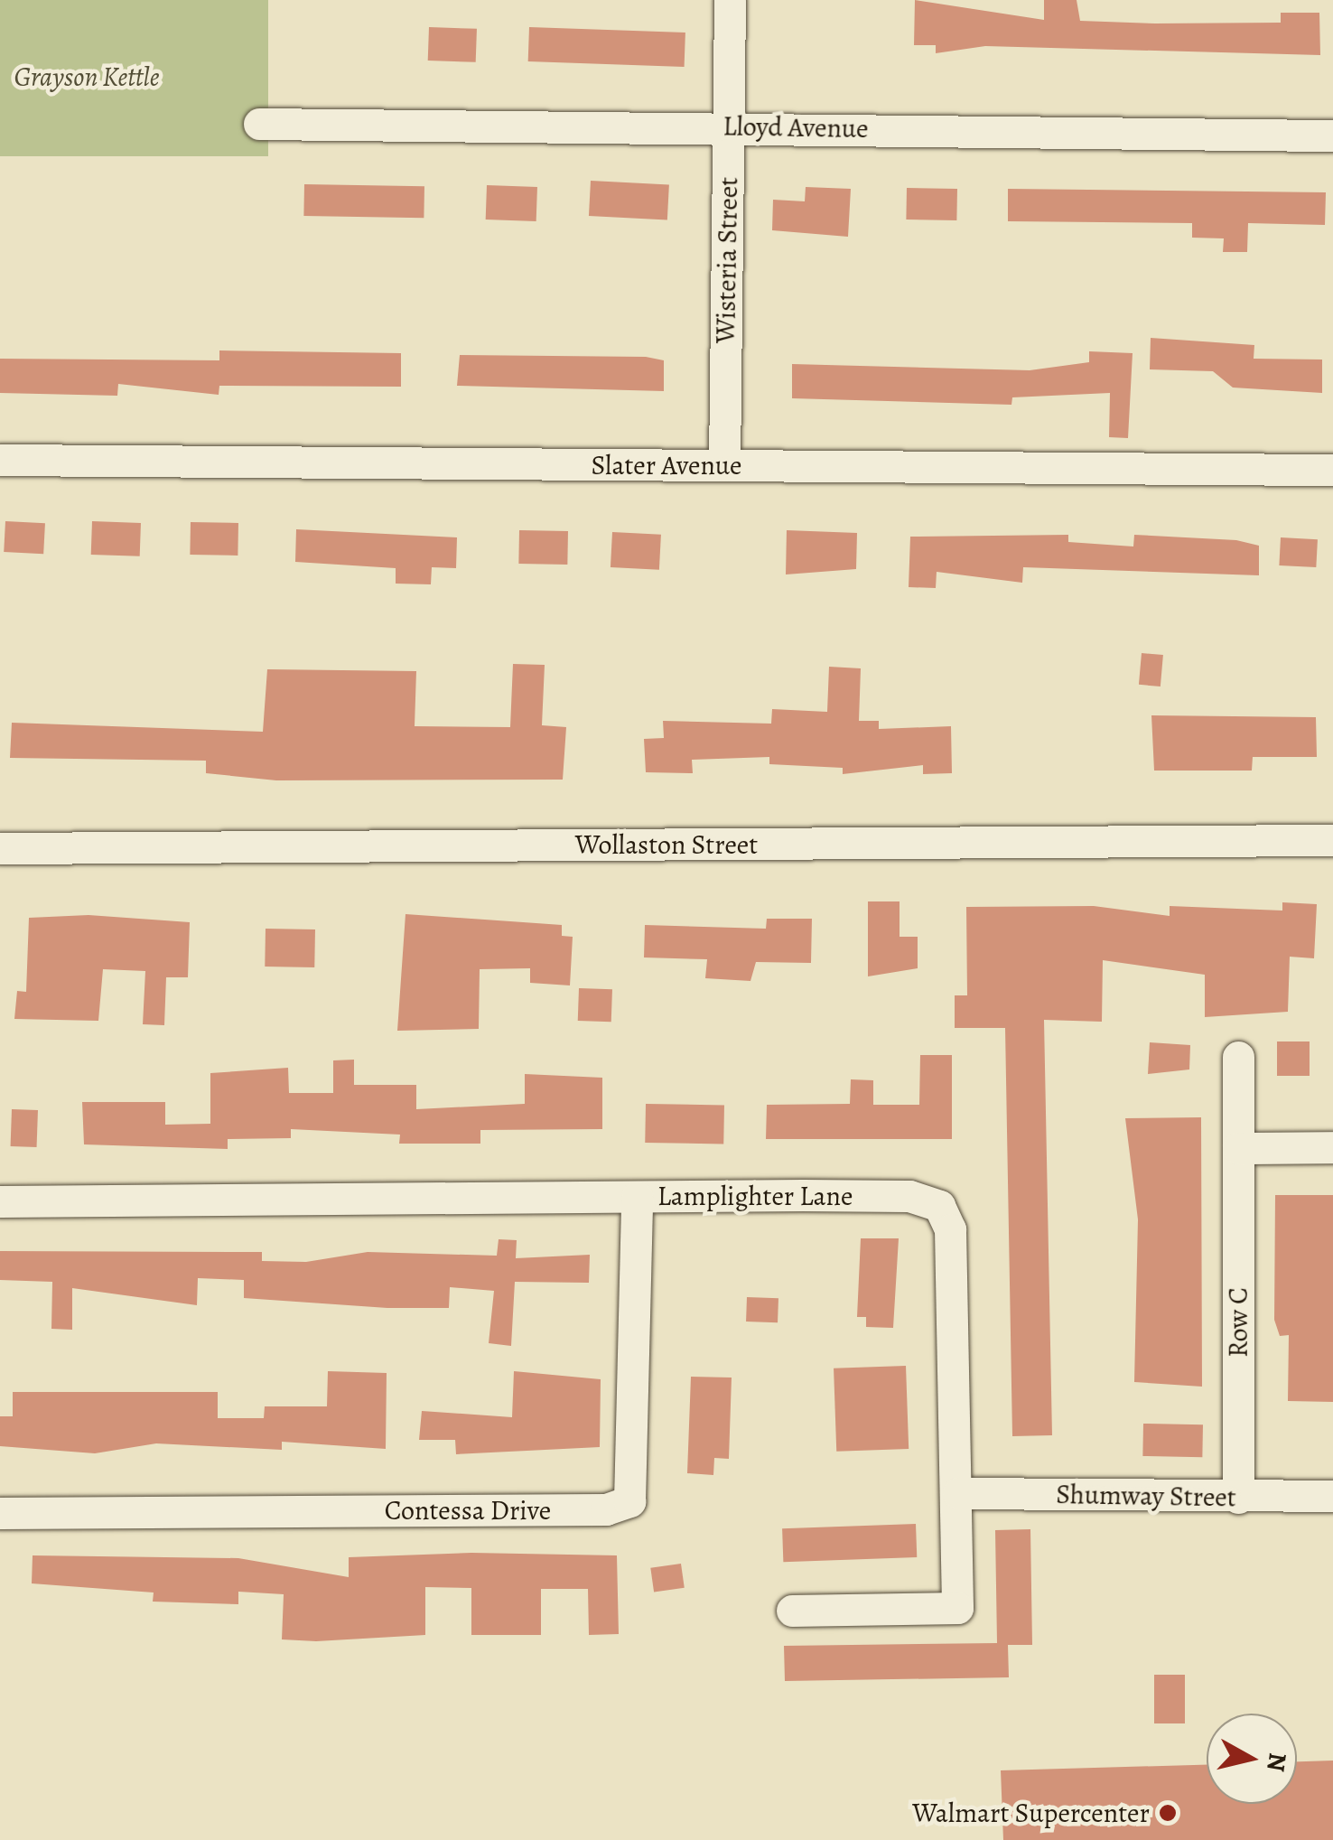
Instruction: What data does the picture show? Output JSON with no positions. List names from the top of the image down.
{
  "streets": {
    "street": [
      "Lloyd Avenue",
      "Wisteria Street",
      "Slater Avenue",
      "Wollaston Street",
      "Lamplighter Lane",
      "Row C",
      "Shumway Street",
      "Contessa Drive"
    ]
  },
  "crossings": [
    ["Lloyd Avenue", "Wisteria Street"],
    ["Wisteria Street", "Slater Avenue"],
    ["Lamplighter Lane", "Shumway Street"],
    ["Lamplighter Lane", "Contessa Drive"],
    ["Row C", "Shumway Street"]
  ],
  "parks": ["Grayson Kettle"],
  "places": ["Walmart Supercenter"],
  "north": "right"
}
